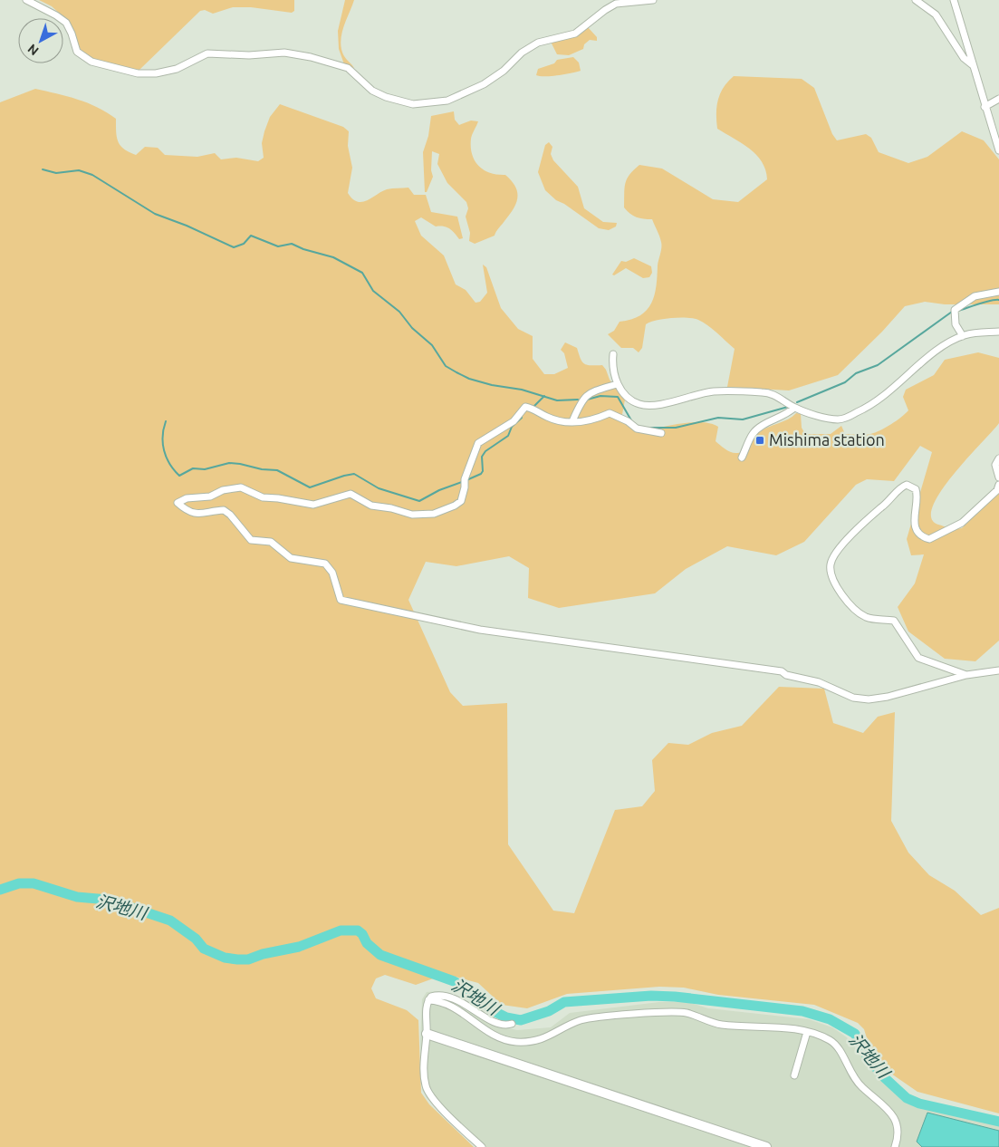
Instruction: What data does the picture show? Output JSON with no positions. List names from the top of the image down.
{
  "water": ["沢地川"],
  "places": {
    "transit": ["Mishima station"]
  },
  "north": "bottom left"
}
